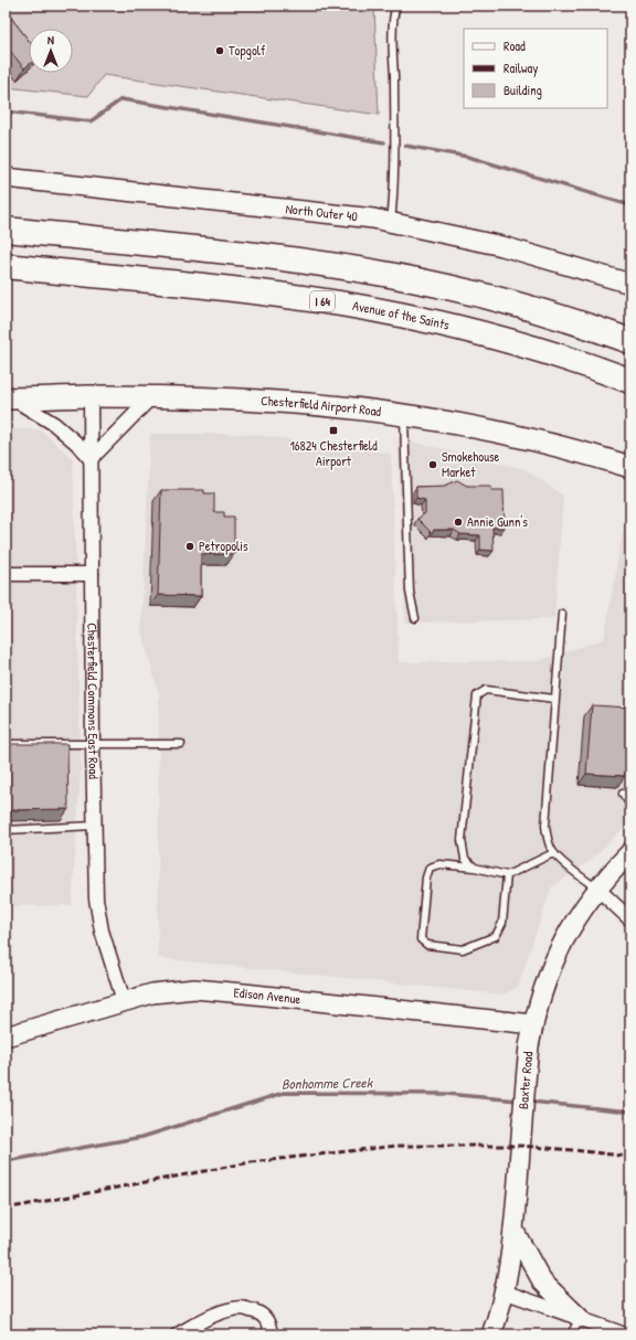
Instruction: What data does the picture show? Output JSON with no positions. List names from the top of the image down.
{
  "streets": {
    "highway": ["I 64", "Avenue of the Saints"],
    "main road": ["Chesterfield Airport Road"],
    "street": [
      "North Outer 40",
      "Chesterfield Commons East Road",
      "Edison Avenue",
      "Baxter Road"
    ]
  },
  "crossings": [
    ["Chesterfield Airport Road", "Chesterfield Commons East Road"],
    ["Chesterfield Commons East Road", "Edison Avenue"],
    ["Edison Avenue", "Baxter Road"]
  ],
  "water": ["Bonhomme Creek"],
  "places": {
    "other": [
      "Topgolf",
      "Smokehouse Market",
      "Annie Gunn's",
      "Petropolis"
    ],
    "transit": ["16824 Chesterfield Airport"]
  },
  "legend": ["Road", "Railway", "Building"],
  "north": "top"
}
